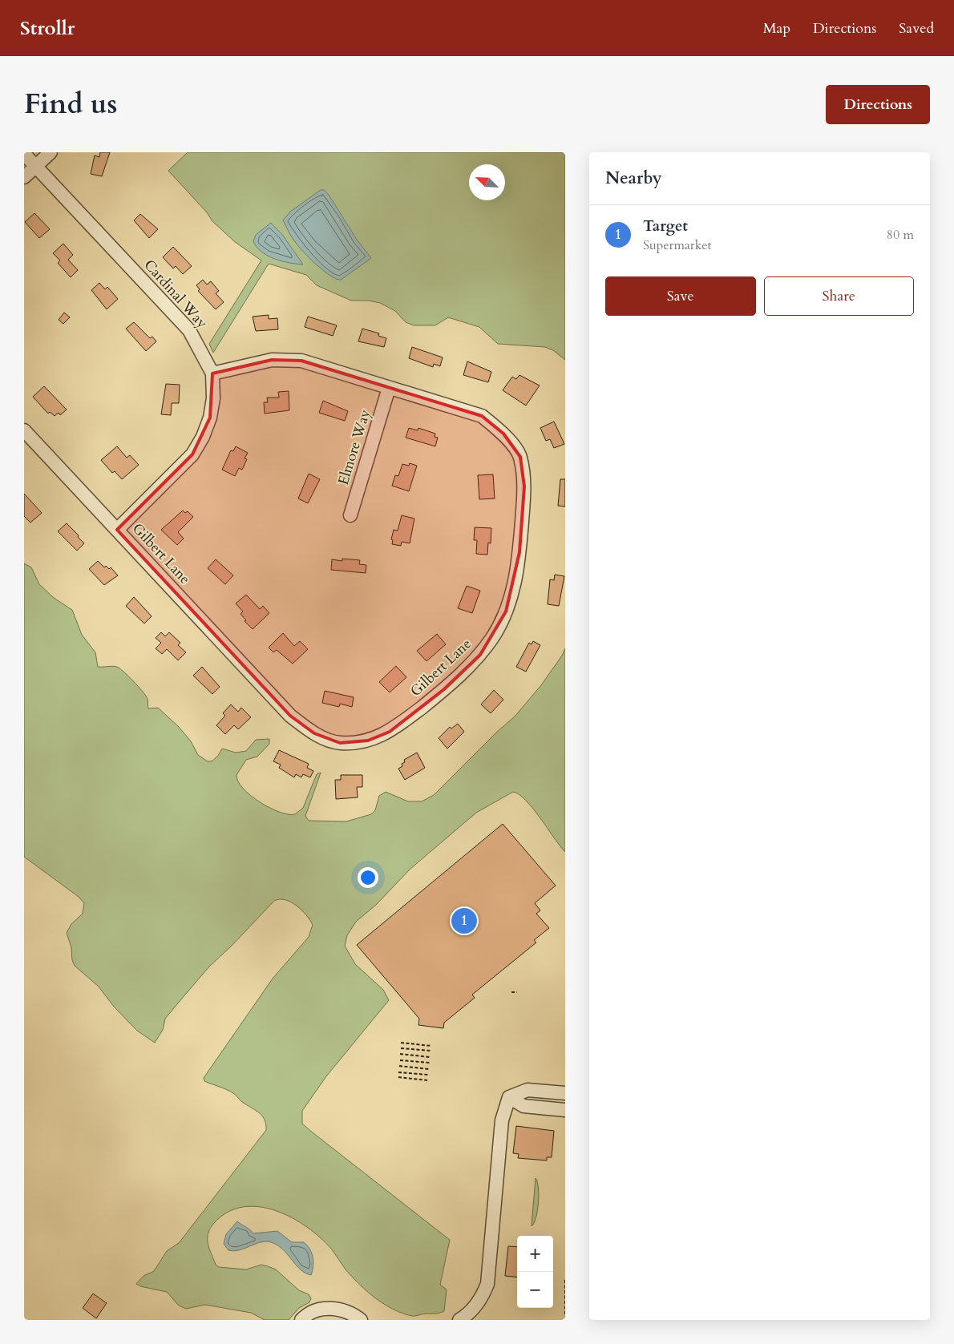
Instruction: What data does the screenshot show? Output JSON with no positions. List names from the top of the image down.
{
  "streets": {
    "street": ["Cardinal Way", "Elmore Way", "Gilbert Lane"]
  },
  "crossings": [
    ["Cardinal Way", "Gilbert Lane"],
    ["Elmore Way", "Gilbert Lane"]
  ],
  "north": "top left",
  "page": {
    "header": "Strollr",
    "nav": ["Map", "Directions", "Saved"],
    "title": "Find us",
    "buttons": [
      "Directions",
      ["Save", "Share"]
    ],
    "heading": "Nearby",
    "list": [
      {
        "mark": "1",
        "name": "Target",
        "note": "Supermarket",
        "value": "80 m"
      }
    ],
    "pins": "1",
    "map_buttons": ["+", "−"]
  }
}
